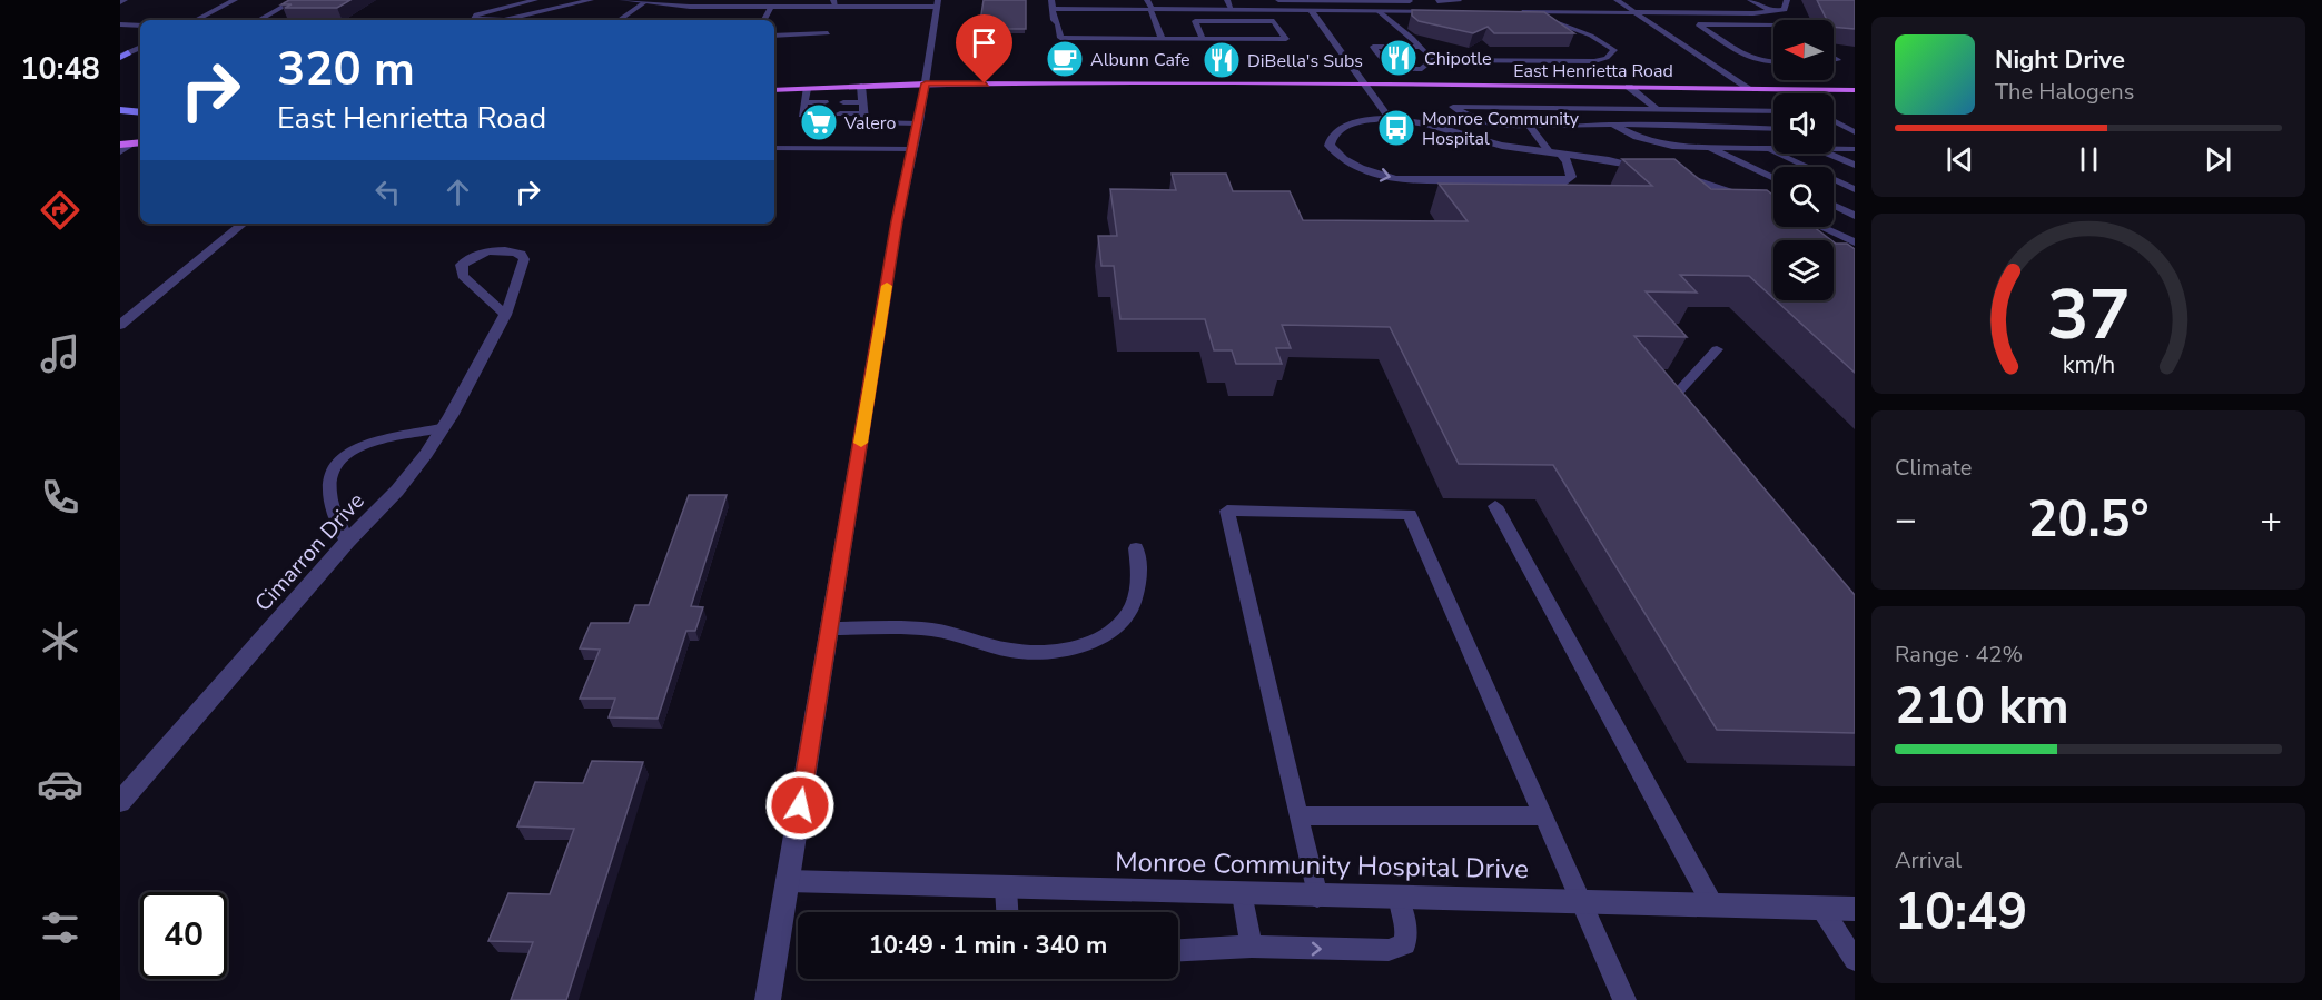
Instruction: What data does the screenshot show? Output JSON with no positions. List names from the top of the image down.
{
  "streets": {
    "main road": ["East Henrietta Road"],
    "street": ["Cimarron Drive", "Monroe Community Hospital Drive"]
  },
  "places": {
    "restaurant": ["Chipotle", "DiBella's Subs"],
    "cafe": ["Albunn Cafe"],
    "supermarket": ["Valero"],
    "bus stop": ["Monroe Community Hospital"]
  },
  "north": "left",
  "page": {
    "tabs": "10:48",
    "turn": ["320 m", "East Henrietta Road"],
    "song": ["Night Drive", "The Halogens"],
    "tile": [
      "Climate",
      ["Range · 42%", "210 km"],
      ["Arrival", "10:49"]
    ],
    "heat": ["−", "20.5°", "+"],
    "limit": "40",
    "trip": "10:49 · 1 min · 340 m",
    "gauge": ["37", "km/h"]
  }
}
